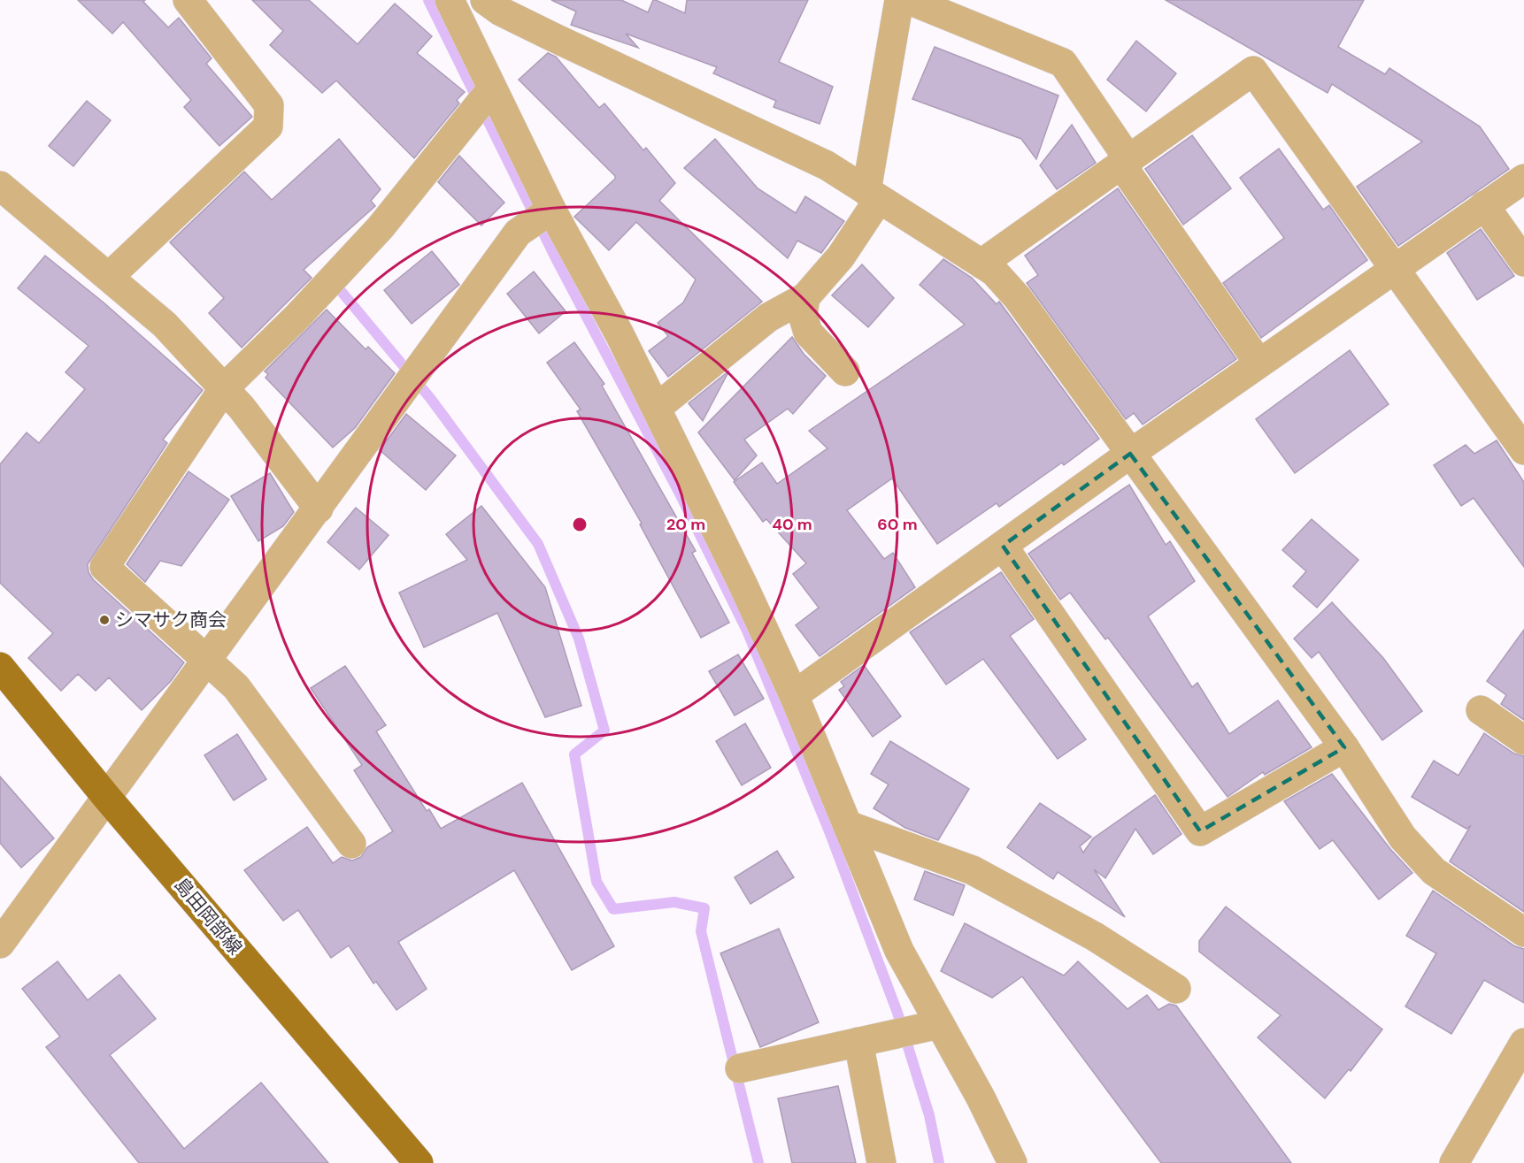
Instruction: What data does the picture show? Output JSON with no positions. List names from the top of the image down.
{
  "streets": {
    "main road": ["島田岡部線"]
  },
  "places": ["シマサク商会"],
  "rings": ["20 m", "40 m", "60 m"]
}
